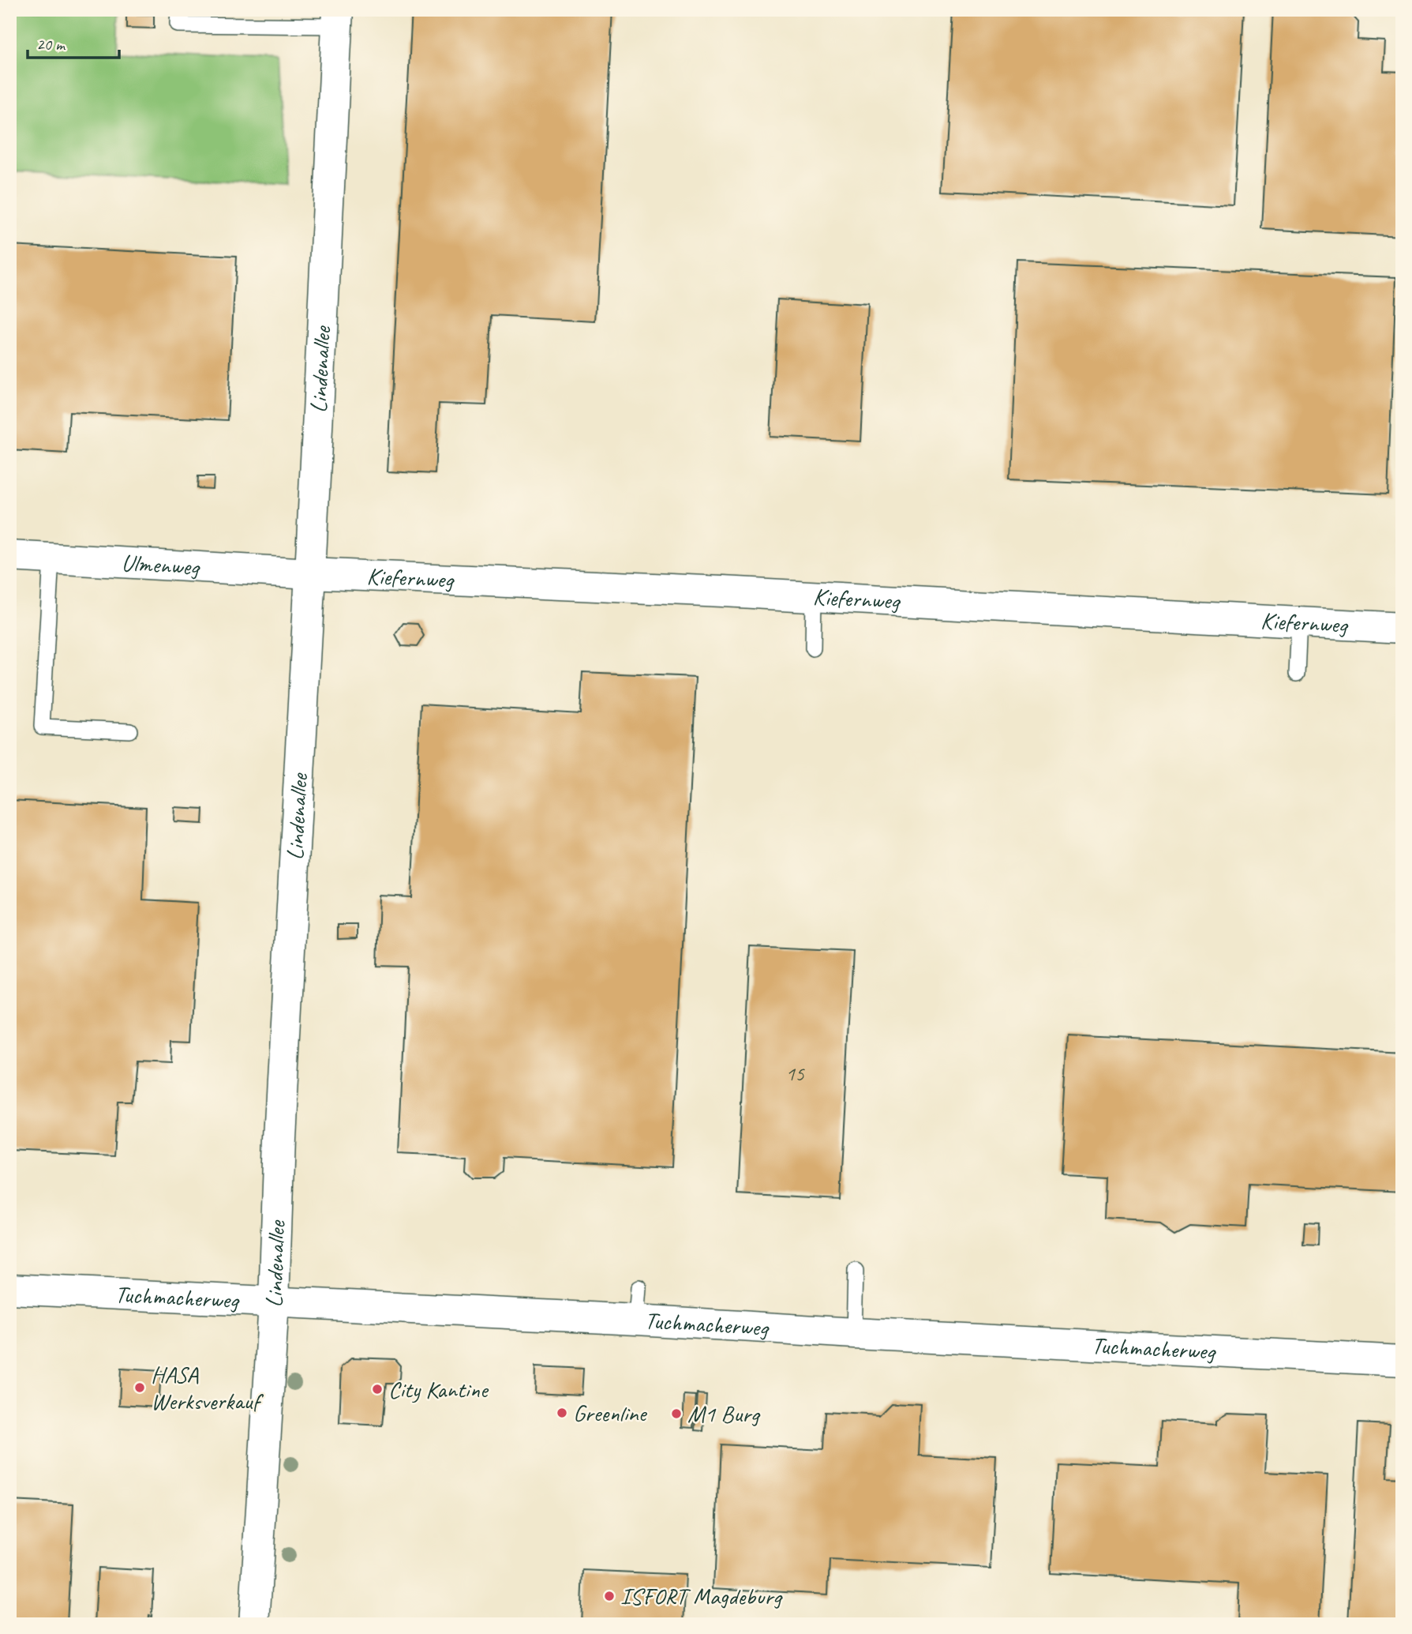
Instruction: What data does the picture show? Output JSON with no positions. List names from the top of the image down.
{
  "streets": {
    "street": [
      "Lindenallee",
      "Ulmenweg",
      "Kiefernweg",
      "Tuchmacherweg"
    ]
  },
  "crossings": [
    ["Lindenallee", "Ulmenweg"],
    ["Lindenallee", "Kiefernweg"],
    ["Lindenallee", "Tuchmacherweg"],
    ["Ulmenweg", "Kiefernweg"]
  ],
  "places": [
    "HASA Werksverkauf",
    "City Kantine",
    "Greenline",
    "M1 Burg",
    "ISFORT Magdeburg"
  ],
  "house_numbers": ["15"],
  "scale_bar": "20 m"
}
